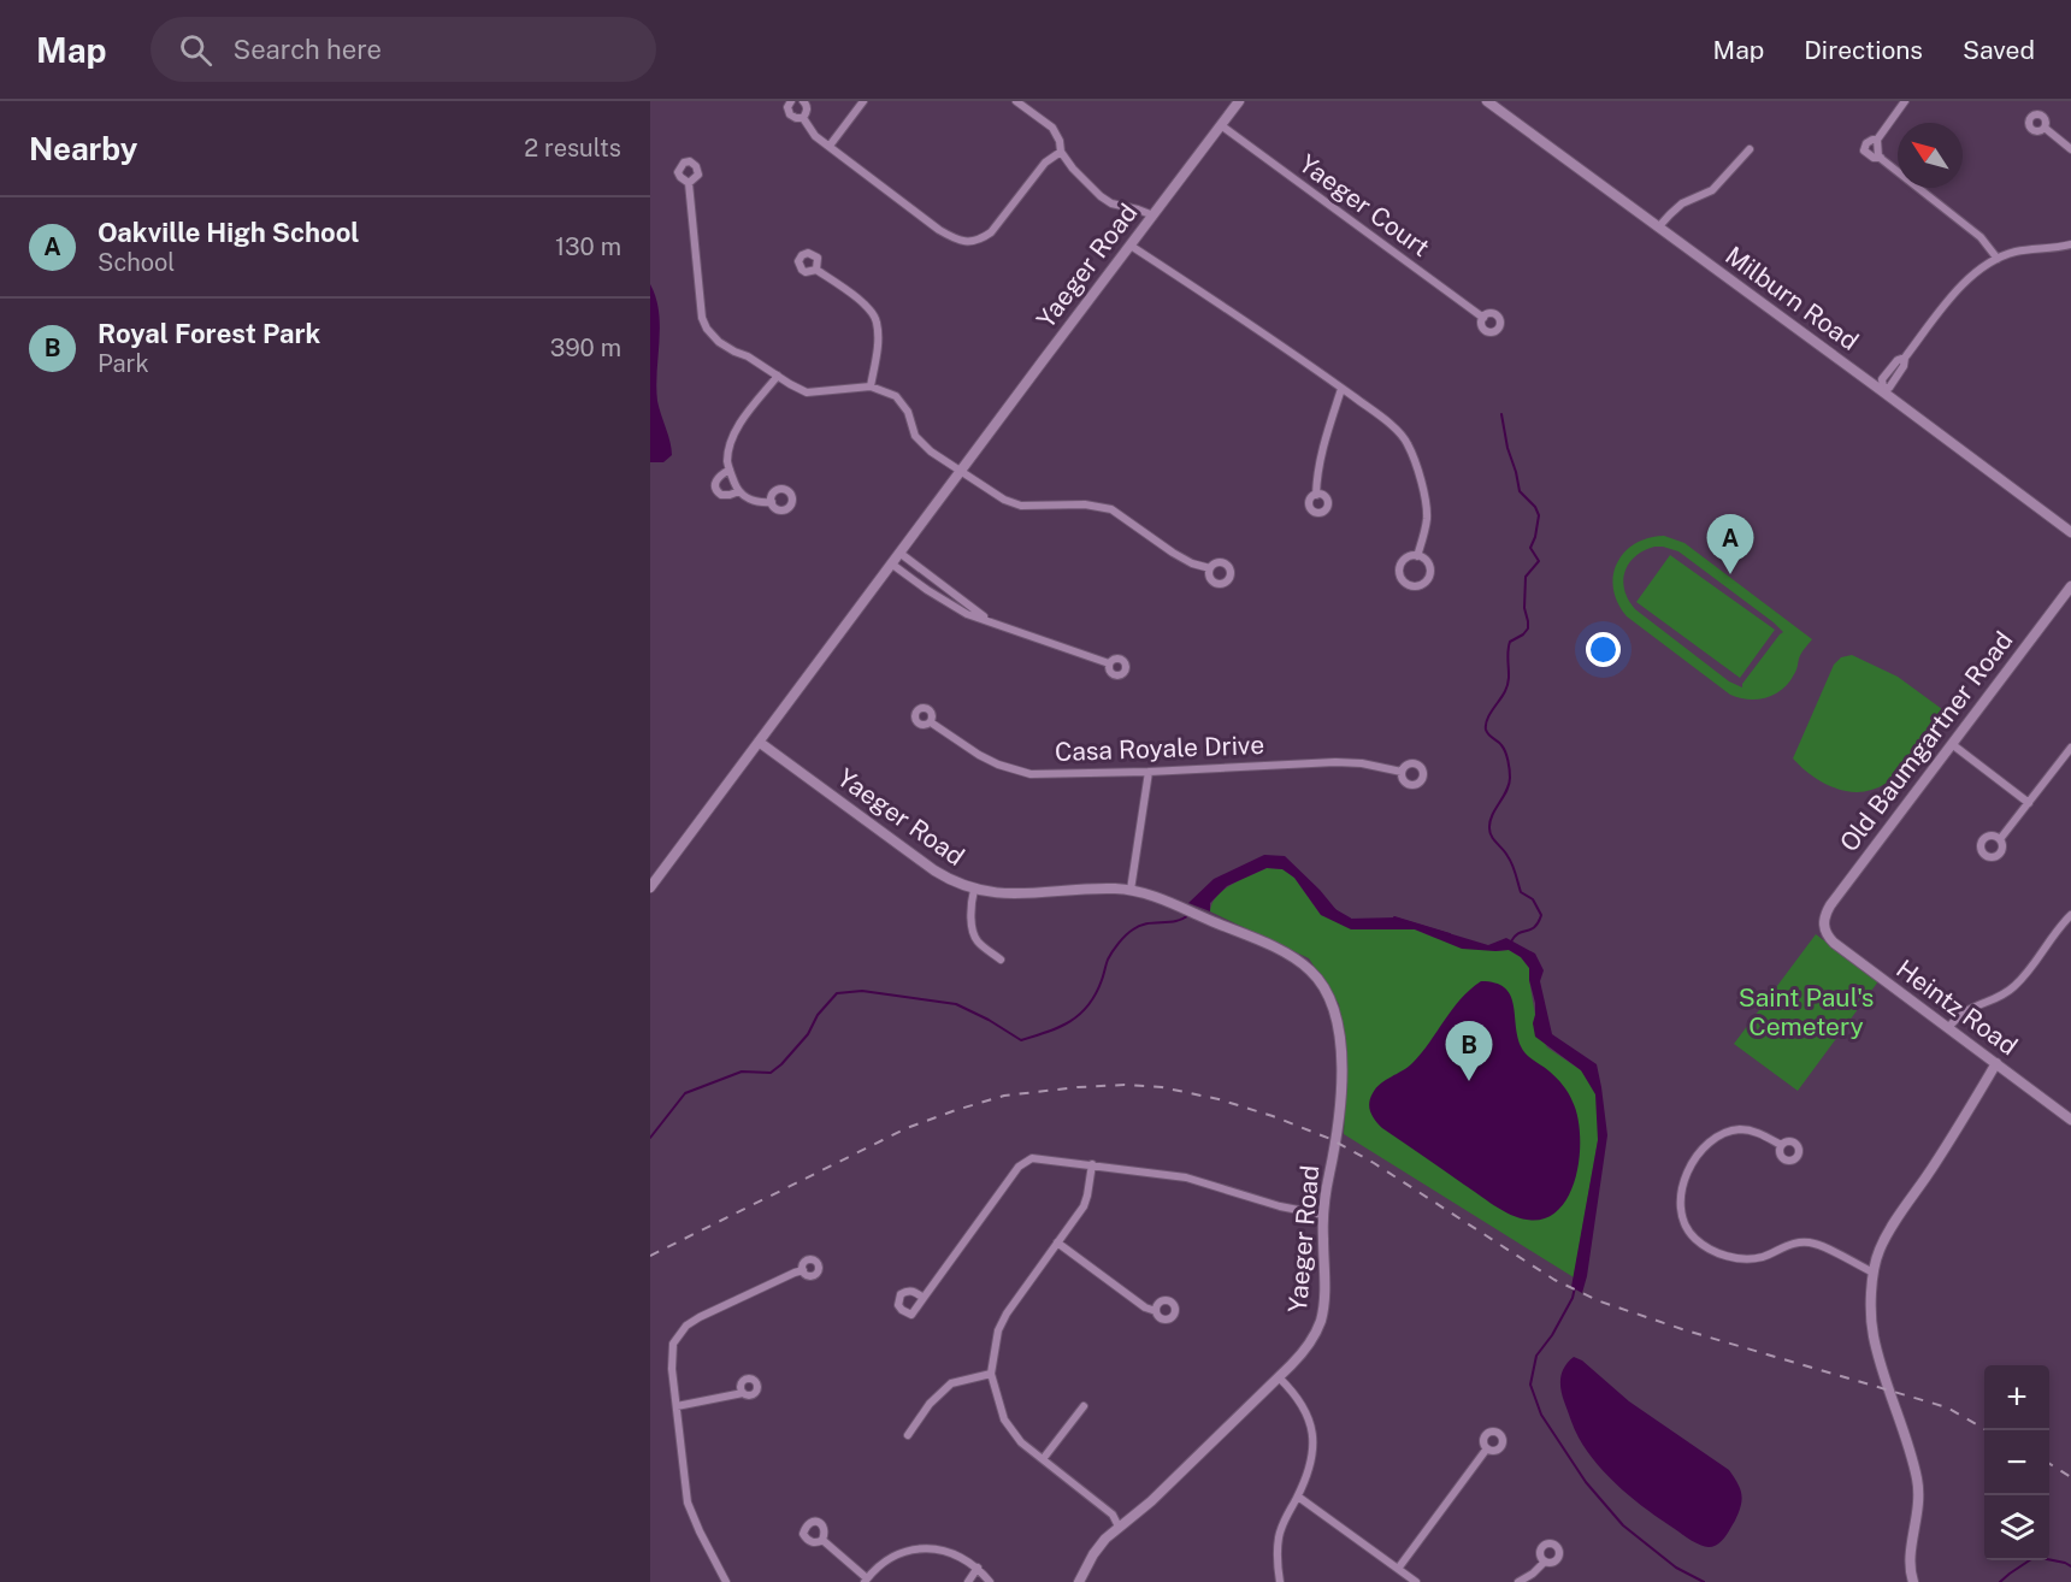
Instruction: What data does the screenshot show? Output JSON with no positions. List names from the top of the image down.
{
  "streets": {
    "street": [
      "Yaeger Court",
      "Yaeger Road",
      "Milburn Road",
      "Old Baumgartner Road",
      "Casa Royale Drive",
      "Heintz Road"
    ]
  },
  "crossings": [
    ["Yaeger Court", "Yaeger Road"],
    ["Old Baumgartner Road", "Heintz Road"]
  ],
  "parks": ["Saint Paul's Cemetery"],
  "north": "top left",
  "page": {
    "header": "Map",
    "search": "Search here",
    "nav": ["Map", "Directions", "Saved"],
    "heading": ["Nearby", "2 results"],
    "list": [
      {
        "mark": "A",
        "name": "Oakville High School",
        "note": "School",
        "value": "130 m"
      },
      {
        "mark": "B",
        "name": "Royal Forest Park",
        "note": "Park",
        "value": "390 m"
      }
    ],
    "pins": ["A", "B"],
    "map_buttons": ["+", "−"]
  }
}
